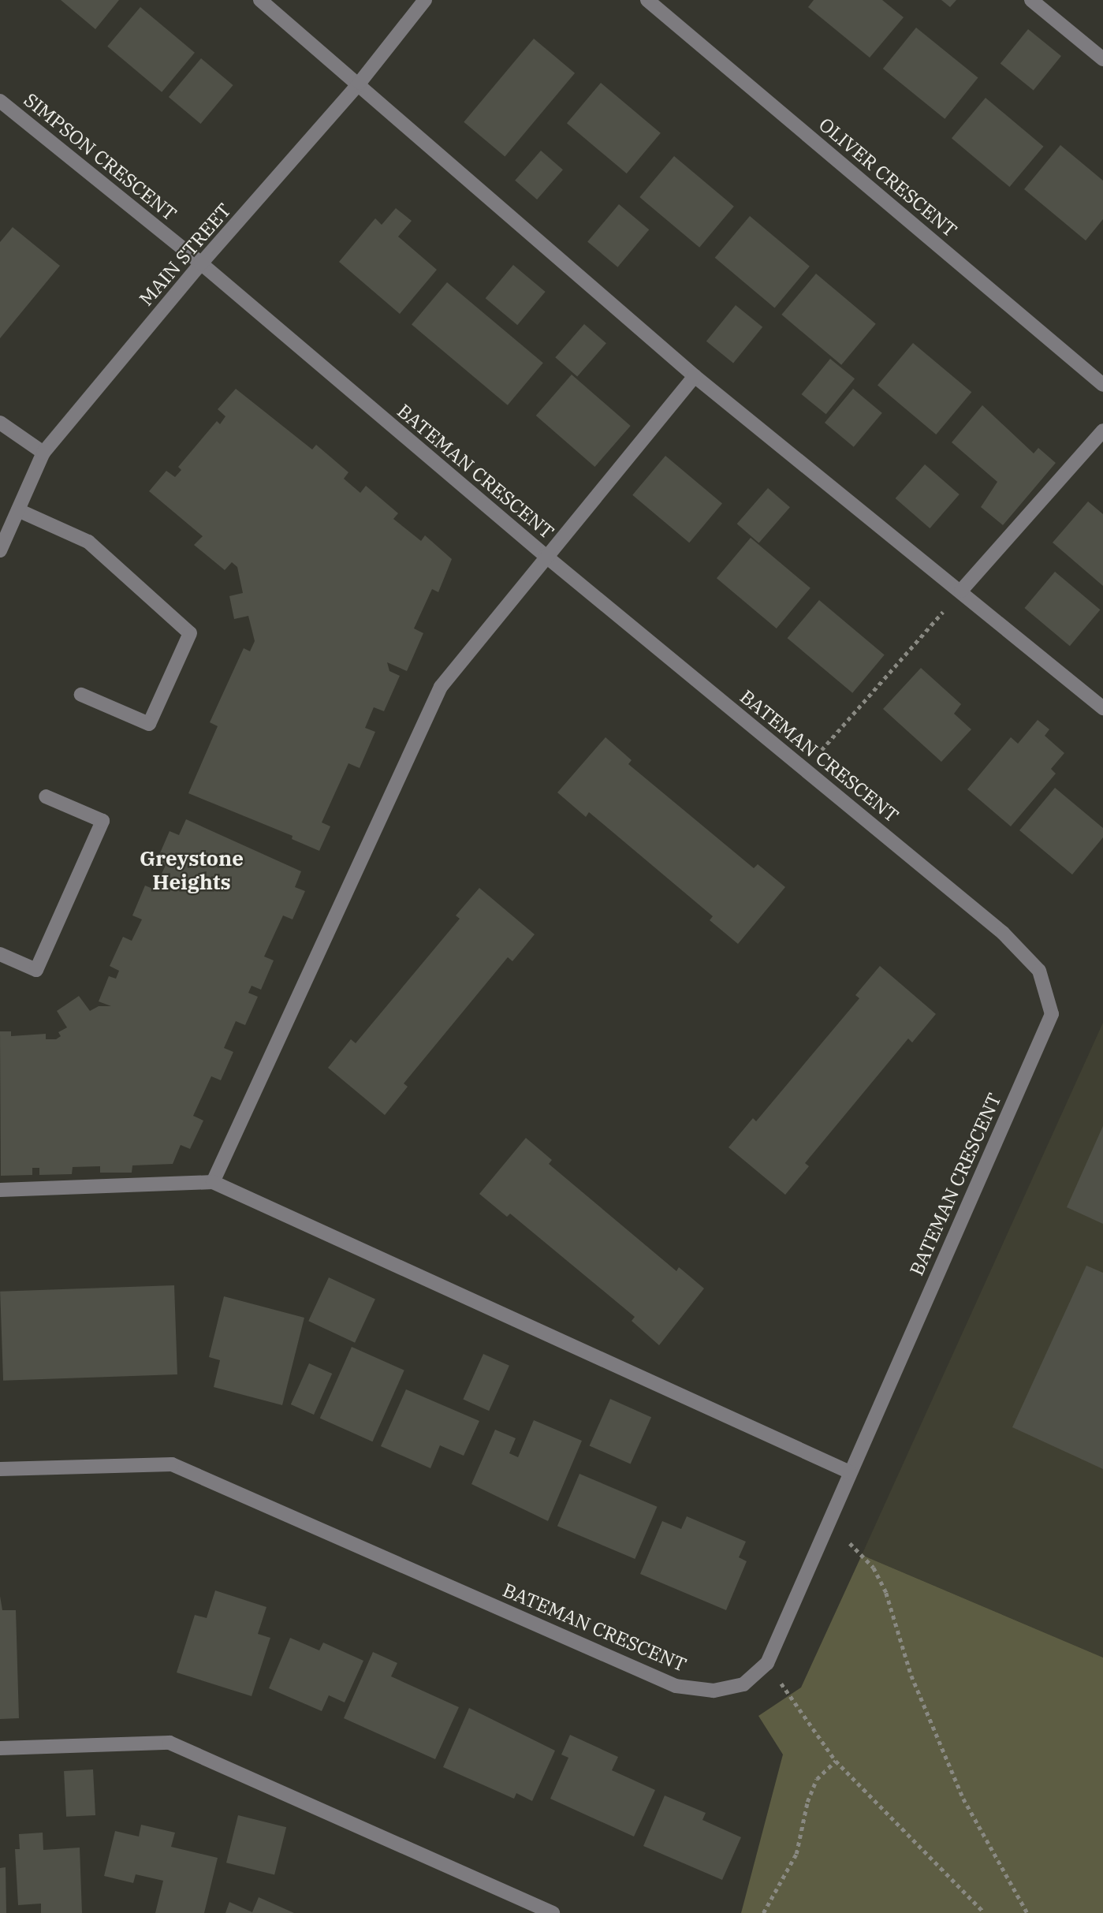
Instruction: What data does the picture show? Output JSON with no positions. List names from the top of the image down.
{
  "streets": {
    "street": [
      "SIMPSON CRESCENT",
      "OLIVER CRESCENT",
      "MAIN STREET",
      "BATEMAN CRESCENT"
    ]
  },
  "crossings": [
    ["SIMPSON CRESCENT", "MAIN STREET"],
    ["SIMPSON CRESCENT", "BATEMAN CRESCENT"],
    ["MAIN STREET", "BATEMAN CRESCENT"]
  ],
  "districts": ["Greystone Heights"]
}
